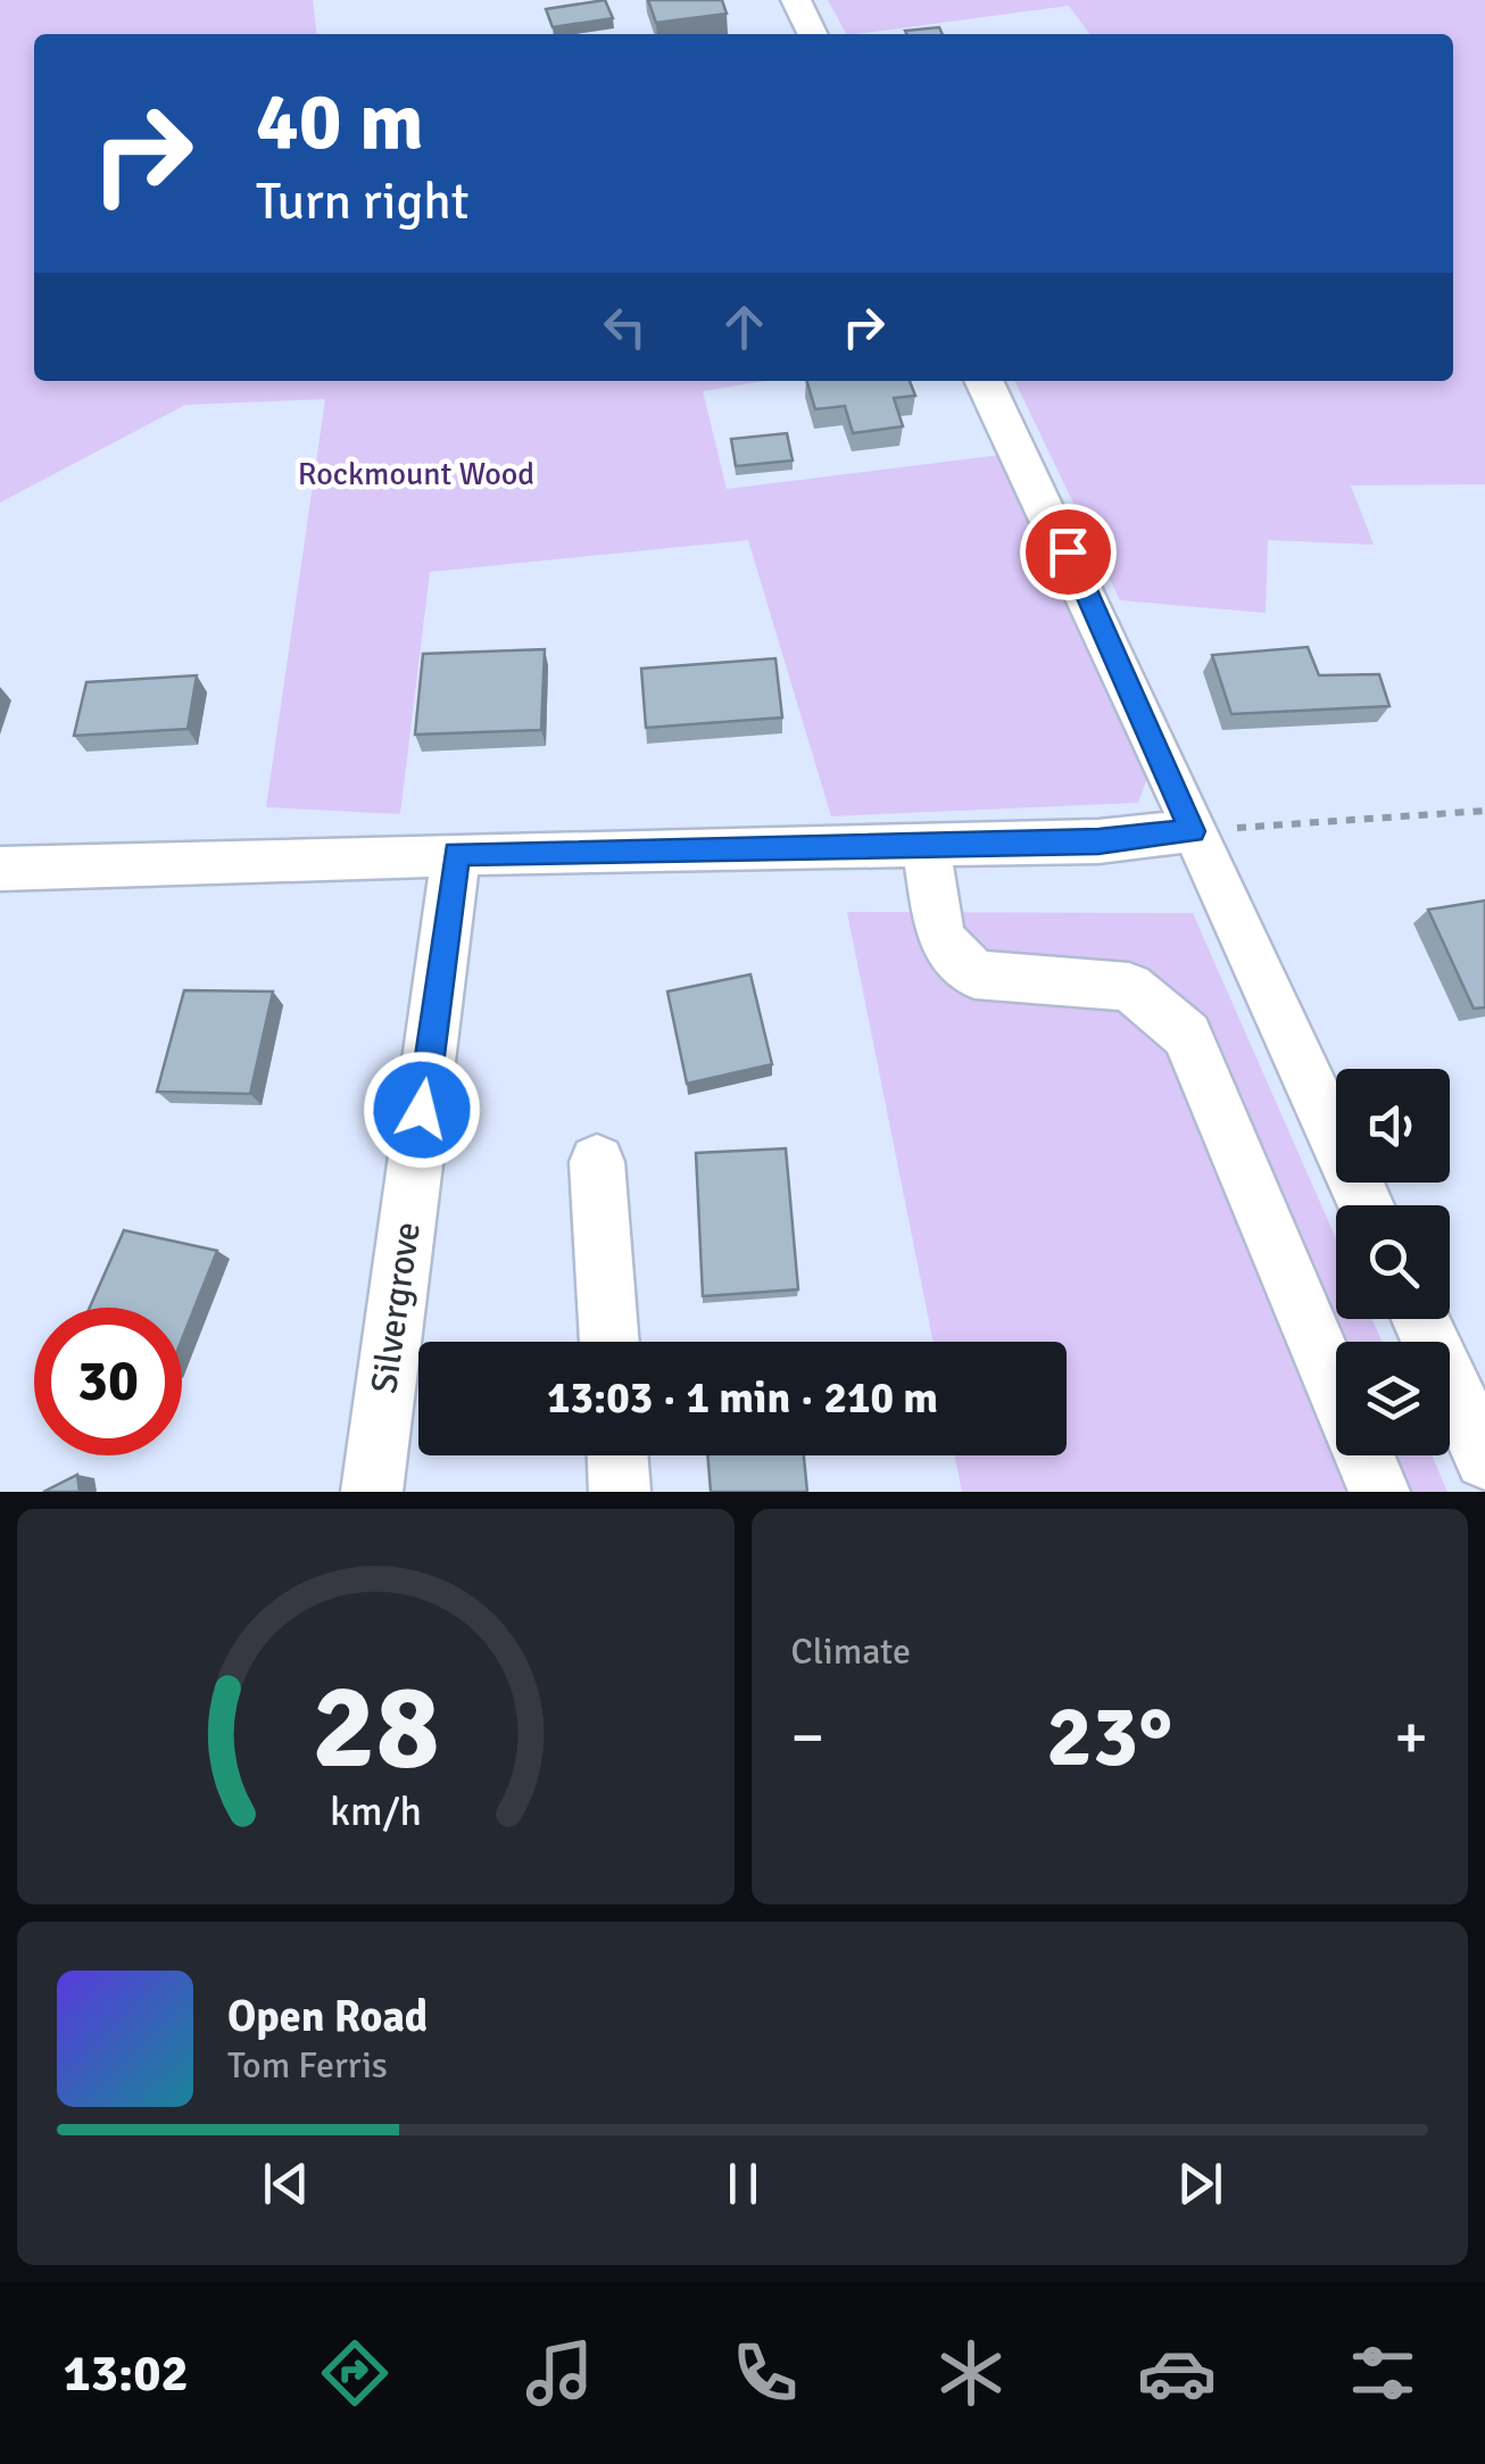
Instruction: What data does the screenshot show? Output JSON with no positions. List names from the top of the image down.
{
  "streets": {
    "street": ["Silvergrove"]
  },
  "parks": ["Rockmount Wood"],
  "page": {
    "turn": ["40 m", "Turn right"],
    "limit": "30",
    "trip": "13:03 · 1 min · 210 m",
    "tile": "Climate",
    "heat": ["−", "23°", "+"],
    "song": ["Open Road", "Tom Ferris"],
    "tabs": "13:02",
    "gauge": ["28", "km/h"]
  }
}
